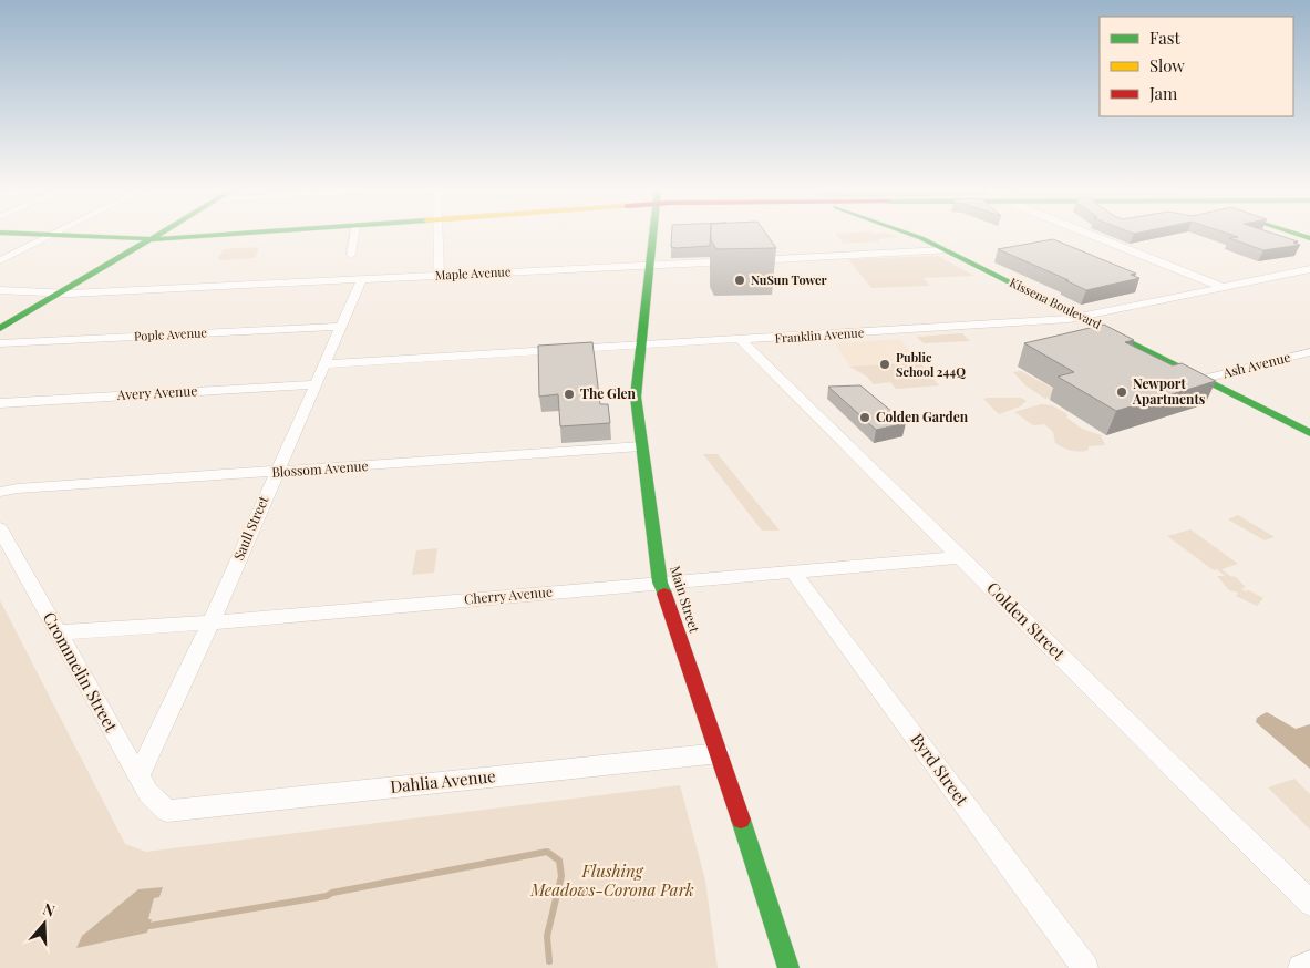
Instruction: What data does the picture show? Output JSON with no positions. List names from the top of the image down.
{
  "streets": {
    "main road": ["Kissena Boulevard", "Main Street"],
    "street": [
      "Maple Avenue",
      "Pople Avenue",
      "Franklin Avenue",
      "Ash Avenue",
      "Avery Avenue",
      "Blossom Avenue",
      "Saull Street",
      "Cherry Avenue",
      "Colden Street",
      "Crommelin Street",
      "Byrd Street",
      "Dahlia Avenue"
    ]
  },
  "crossings": [
    ["Maple Avenue", "Saull Street"],
    ["Maple Avenue", "Main Street"],
    ["Kissena Boulevard", "Franklin Avenue"],
    ["Kissena Boulevard", "Ash Avenue"],
    ["Pople Avenue", "Saull Street"],
    ["Franklin Avenue", "Saull Street"],
    ["Franklin Avenue", "Main Street"],
    ["Franklin Avenue", "Colden Street"],
    ["Avery Avenue", "Saull Street"],
    ["Blossom Avenue", "Saull Street"],
    ["Blossom Avenue", "Main Street"],
    ["Saull Street", "Cherry Avenue"],
    ["Saull Street", "Crommelin Street"],
    ["Cherry Avenue", "Main Street"],
    ["Cherry Avenue", "Colden Street"],
    ["Cherry Avenue", "Crommelin Street"],
    ["Cherry Avenue", "Byrd Street"],
    ["Main Street", "Dahlia Avenue"],
    ["Crommelin Street", "Dahlia Avenue"]
  ],
  "parks": ["Flushing Meadows-Corona Park"],
  "places": [
    "NuSun Tower",
    "Public School 244Q",
    "Newport Apartments",
    "The Glen",
    "Colden Garden"
  ],
  "legend": ["Fast", "Slow", "Jam"],
  "north": "top"
}
